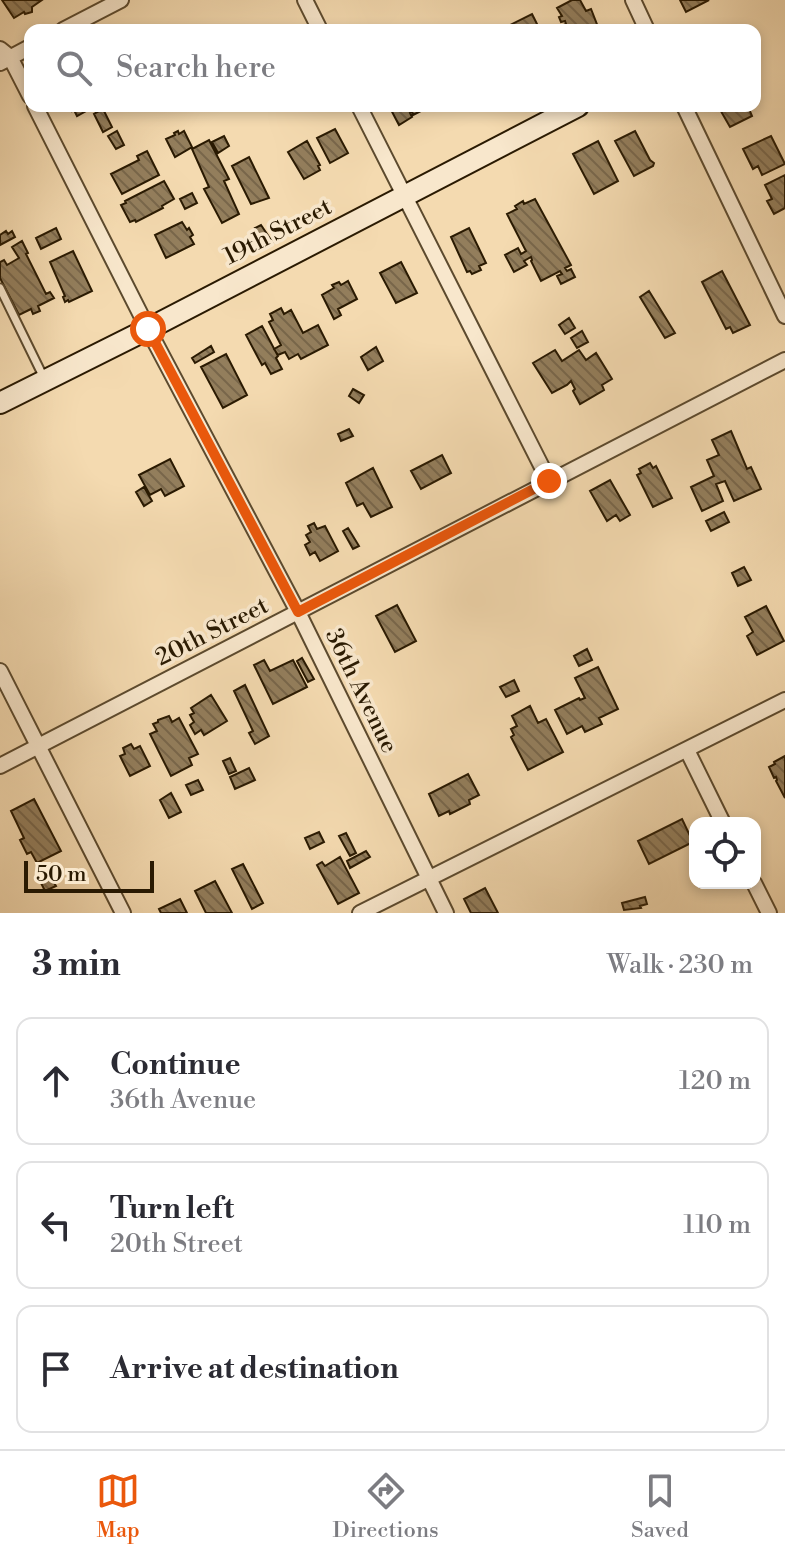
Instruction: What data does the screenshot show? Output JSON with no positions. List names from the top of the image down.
{
  "streets": {
    "street": ["19th Street", "20th Street", "36th Avenue"]
  },
  "crossings": [
    ["19th Street", "36th Avenue"],
    ["20th Street", "36th Avenue"]
  ],
  "scale_bar": "50 m",
  "page": {
    "search": "Search here",
    "scale": "50 m",
    "heading": ["3 min", "Walk · 230 m"],
    "list": [
      ["Continue", "36th Avenue", "120 m"],
      ["Turn left", "20th Street", "110 m"],
      "Arrive at destination"
    ],
    "nav": ["Map", "Directions", "Saved"]
  }
}
